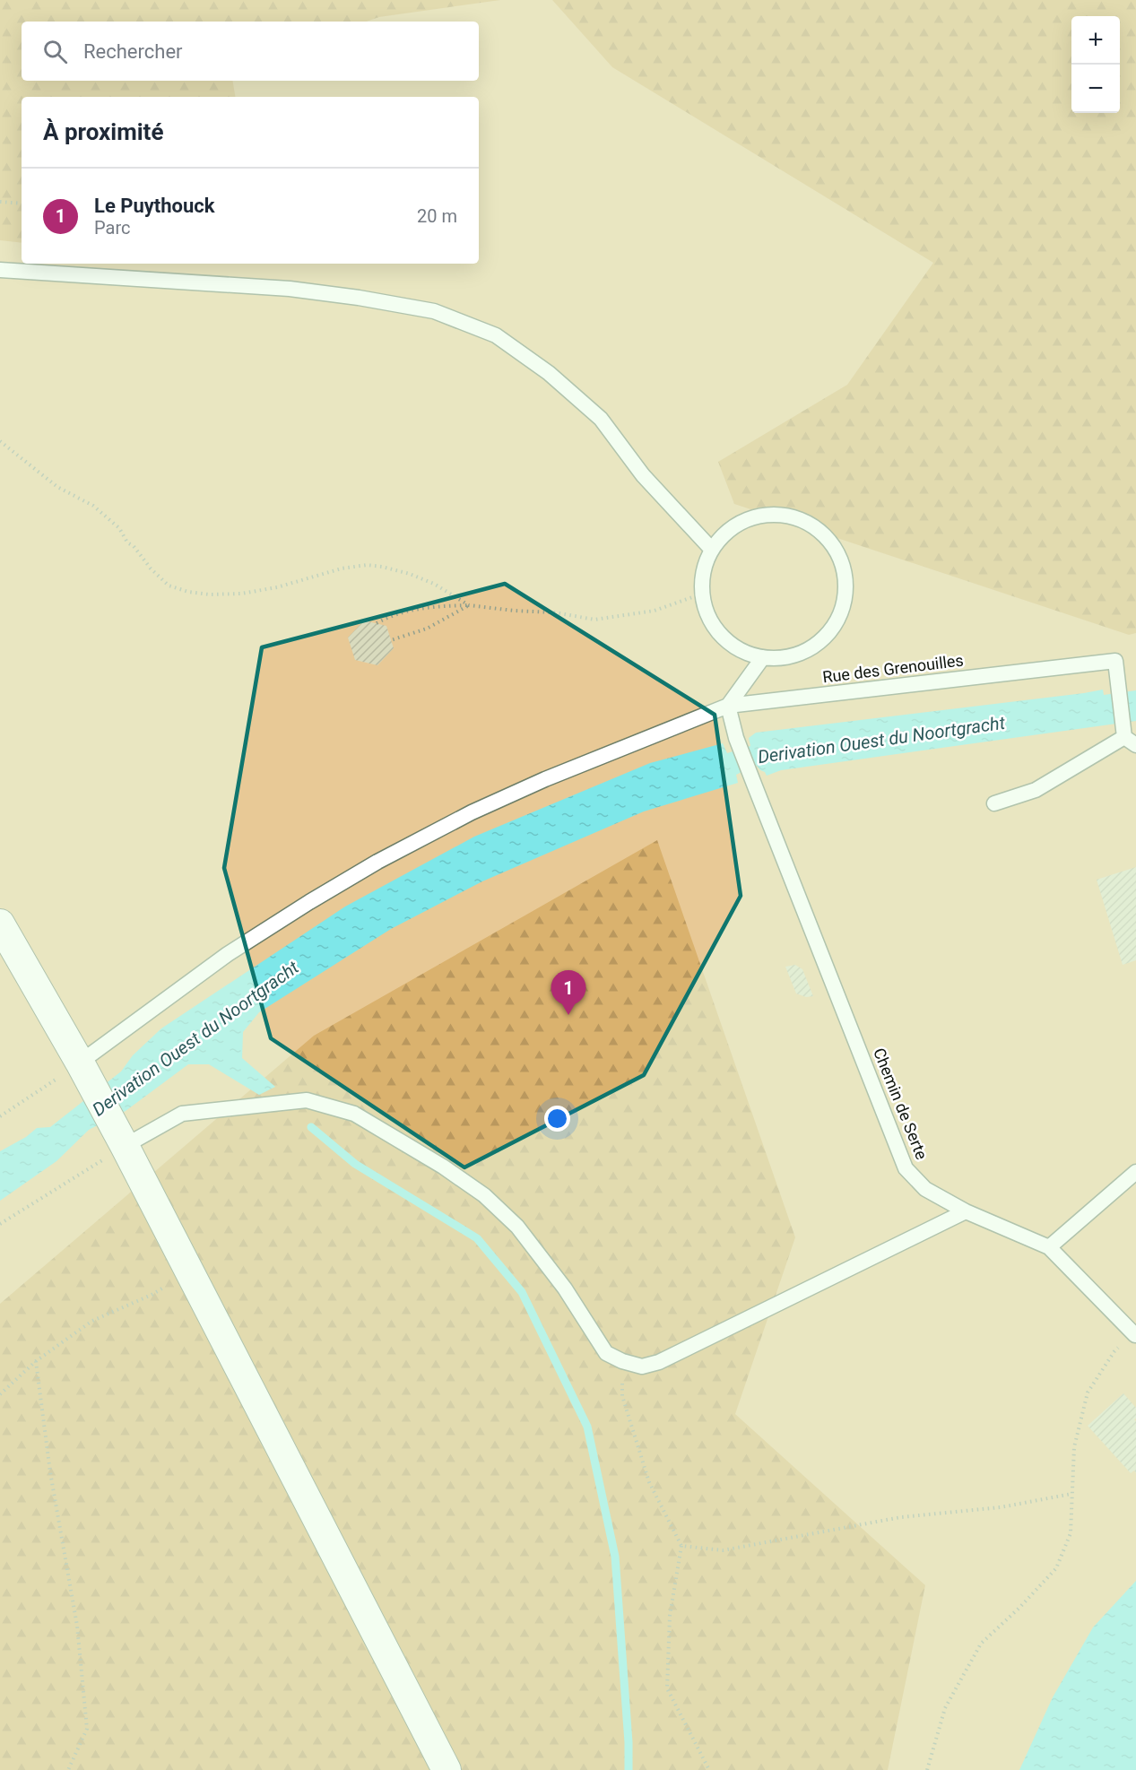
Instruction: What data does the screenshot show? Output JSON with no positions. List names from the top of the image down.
{
  "streets": {
    "lane": ["Rue des Grenouilles", "Chemin de Serte"]
  },
  "crossings": [
    ["Rue des Grenouilles", "Chemin de Serte"]
  ],
  "water": ["Derivation Ouest du Noortgracht"],
  "page": {
    "map_buttons": ["+", "−"],
    "search": "Rechercher",
    "heading": "À proximité",
    "list": [
      {
        "mark": "1",
        "name": "Le Puythouck",
        "note": "Parc",
        "value": "20 m"
      }
    ],
    "pins": "1"
  }
}
